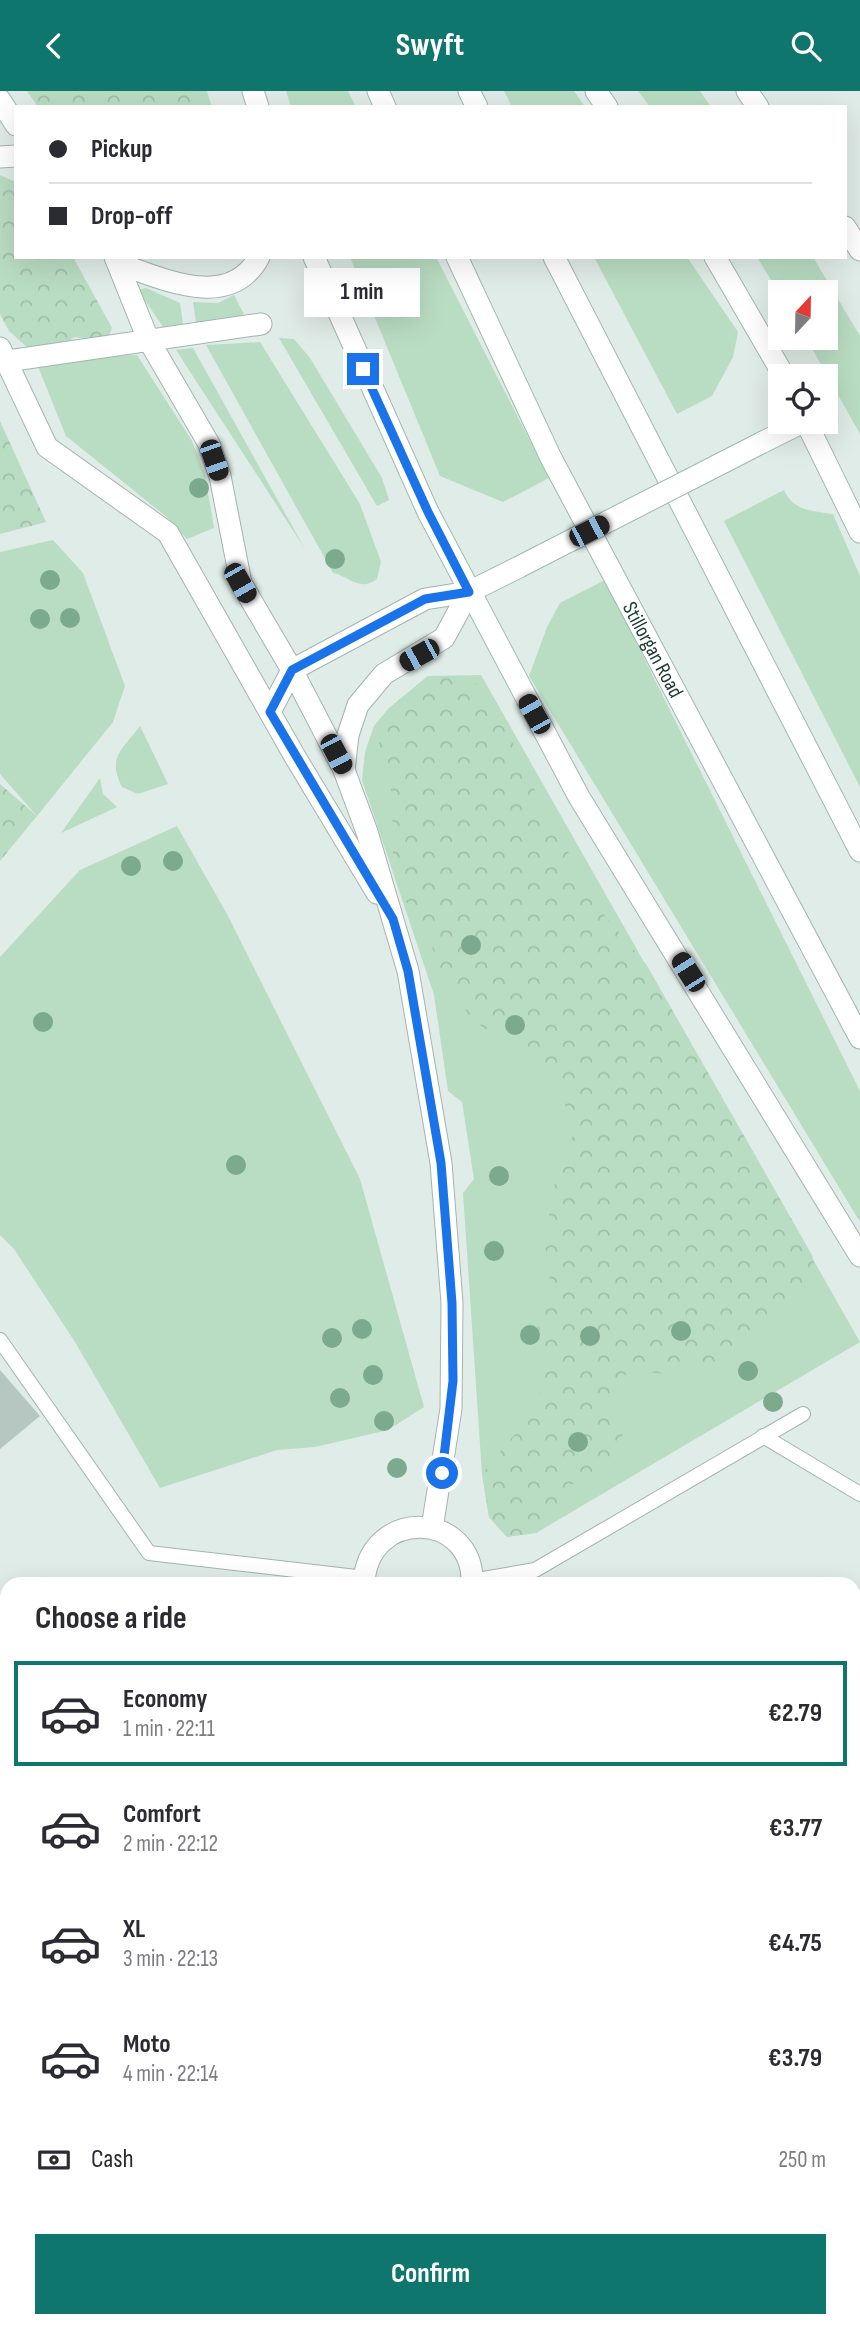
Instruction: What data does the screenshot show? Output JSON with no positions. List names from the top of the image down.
{
  "streets": {
    "street": ["Stillorgan Road"]
  },
  "north": "top",
  "page": {
    "header": "Swyft",
    "banner": ["Pickup", "Drop-off"],
    "bubble": "1 min",
    "heading": "Choose a ride",
    "list": [
      {
        "name": "Economy",
        "note": "1 min · 22:11",
        "value": "€2.79"
      },
      {
        "name": "Comfort",
        "note": "2 min · 22:12",
        "value": "€3.77"
      },
      {
        "name": "XL",
        "note": "3 min · 22:13",
        "value": "€4.75"
      },
      {
        "name": "Moto",
        "note": "4 min · 22:14",
        "value": "€3.79"
      }
    ],
    "pay": ["Cash", "250 m"],
    "buttons": "Confirm"
  }
}
